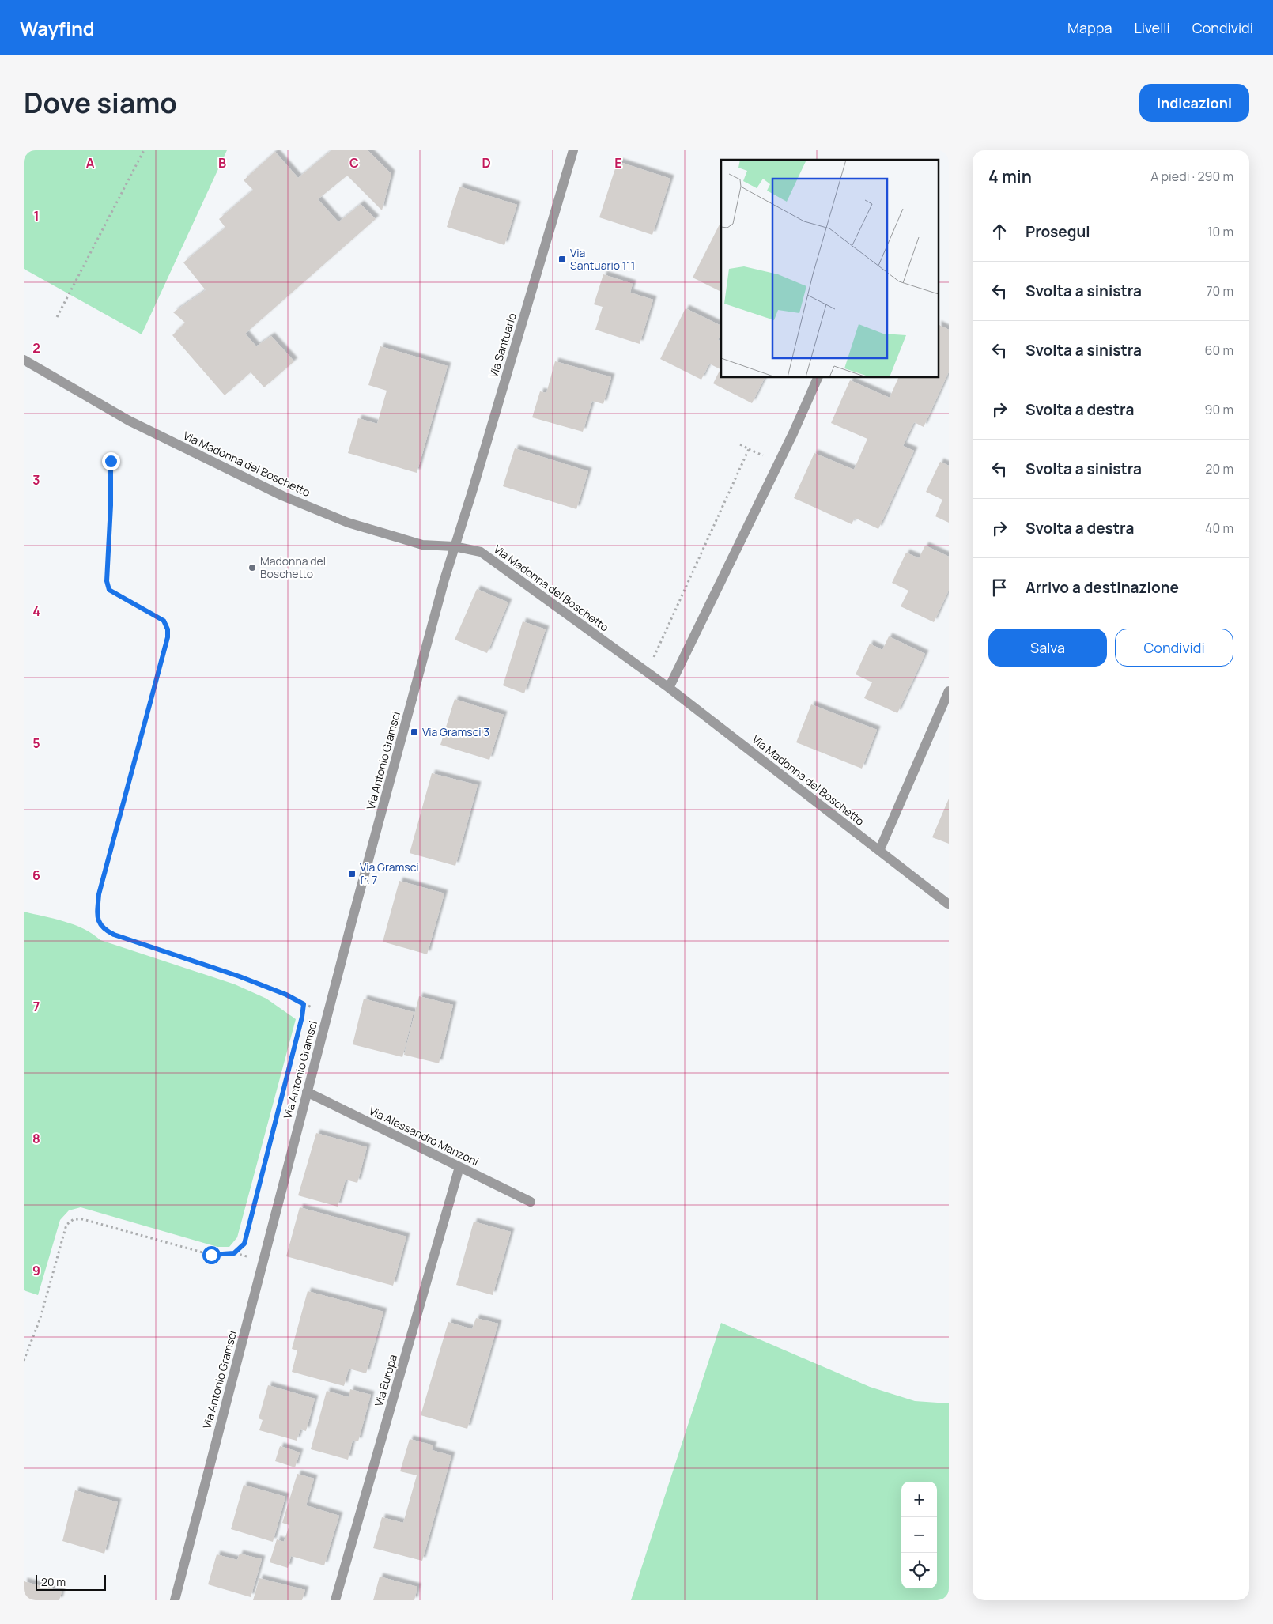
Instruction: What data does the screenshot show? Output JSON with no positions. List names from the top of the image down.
{
  "streets": {
    "street": [
      "Via Santuario",
      "Via Madonna del Boschetto",
      "Via Antonio Gramsci",
      "Via Alessandro Manzoni",
      "Via Europa"
    ]
  },
  "crossings": [
    ["Via Santuario", "Via Madonna del Boschetto"],
    ["Via Santuario", "Via Antonio Gramsci"],
    ["Via Madonna del Boschetto", "Via Antonio Gramsci"],
    ["Via Antonio Gramsci", "Via Alessandro Manzoni"],
    ["Via Alessandro Manzoni", "Via Europa"]
  ],
  "places": {
    "transit": ["Via Santuario 111", "Via Gramsci 3", "Via Gramsci fr. 7"],
    "other": ["Madonna del Boschetto"]
  },
  "scale_bar": "20 m",
  "page": {
    "header": "Wayfind",
    "nav": ["Mappa", "Livelli", "Condividi"],
    "title": "Dove siamo",
    "buttons": [
      "Indicazioni",
      ["Salva", "Condividi"]
    ],
    "heading": ["4 min", "A piedi · 290 m"],
    "list": [
      ["Prosegui", "10 m"],
      ["Svolta a sinistra", "70 m"],
      ["Svolta a sinistra", "60 m"],
      ["Svolta a destra", "90 m"],
      ["Svolta a sinistra", "20 m"],
      ["Svolta a destra", "40 m"],
      "Arrivo a destinazione"
    ],
    "map_buttons": ["+", "−"],
    "scale": "20 m"
  },
  "grid": {
    "columns": [
      "A",
      "B",
      "C",
      "D",
      "E"
    ],
    "rows": [
      "1",
      "2",
      "3",
      "4",
      "5",
      "6",
      "7",
      "8",
      "9"
    ]
  }
}
